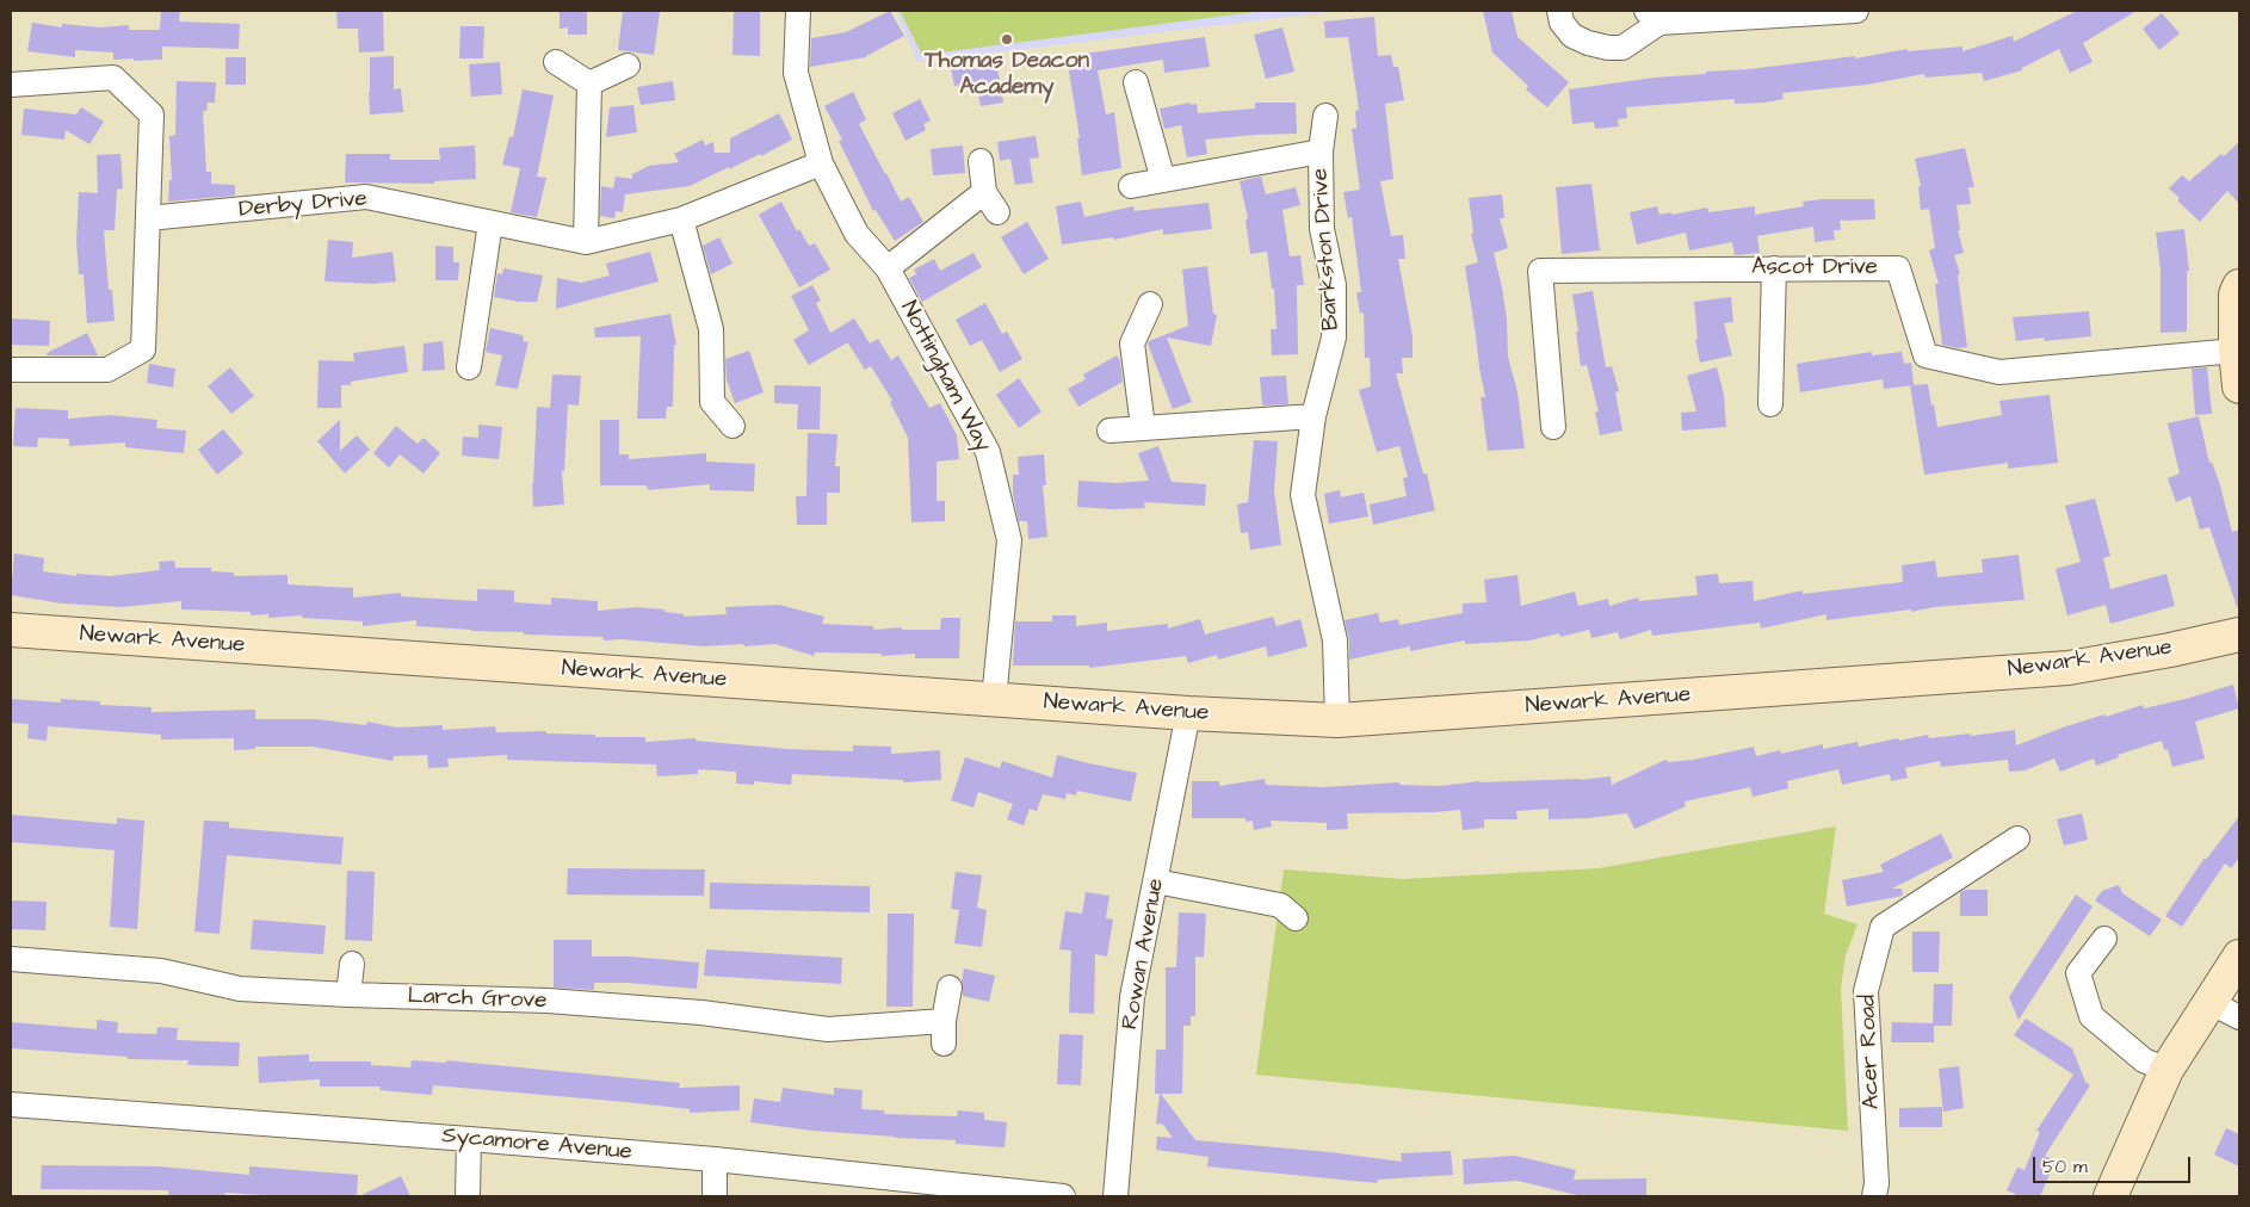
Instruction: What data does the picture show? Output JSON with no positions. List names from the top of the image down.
{
  "streets": {
    "street": [
      "Derby Drive",
      "Barkston Drive",
      "Ascot Drive",
      "Nottingham Way",
      "Newark Avenue",
      "Rowan Avenue",
      "Larch Grove",
      "Acer Road",
      "Sycamore Avenue"
    ]
  },
  "crossings": [
    ["Derby Drive", "Nottingham Way"],
    ["Barkston Drive", "Newark Avenue"],
    ["Nottingham Way", "Newark Avenue"],
    ["Newark Avenue", "Rowan Avenue"]
  ],
  "places": ["Thomas Deacon Academy"],
  "scale_bar": "50 m"
}
